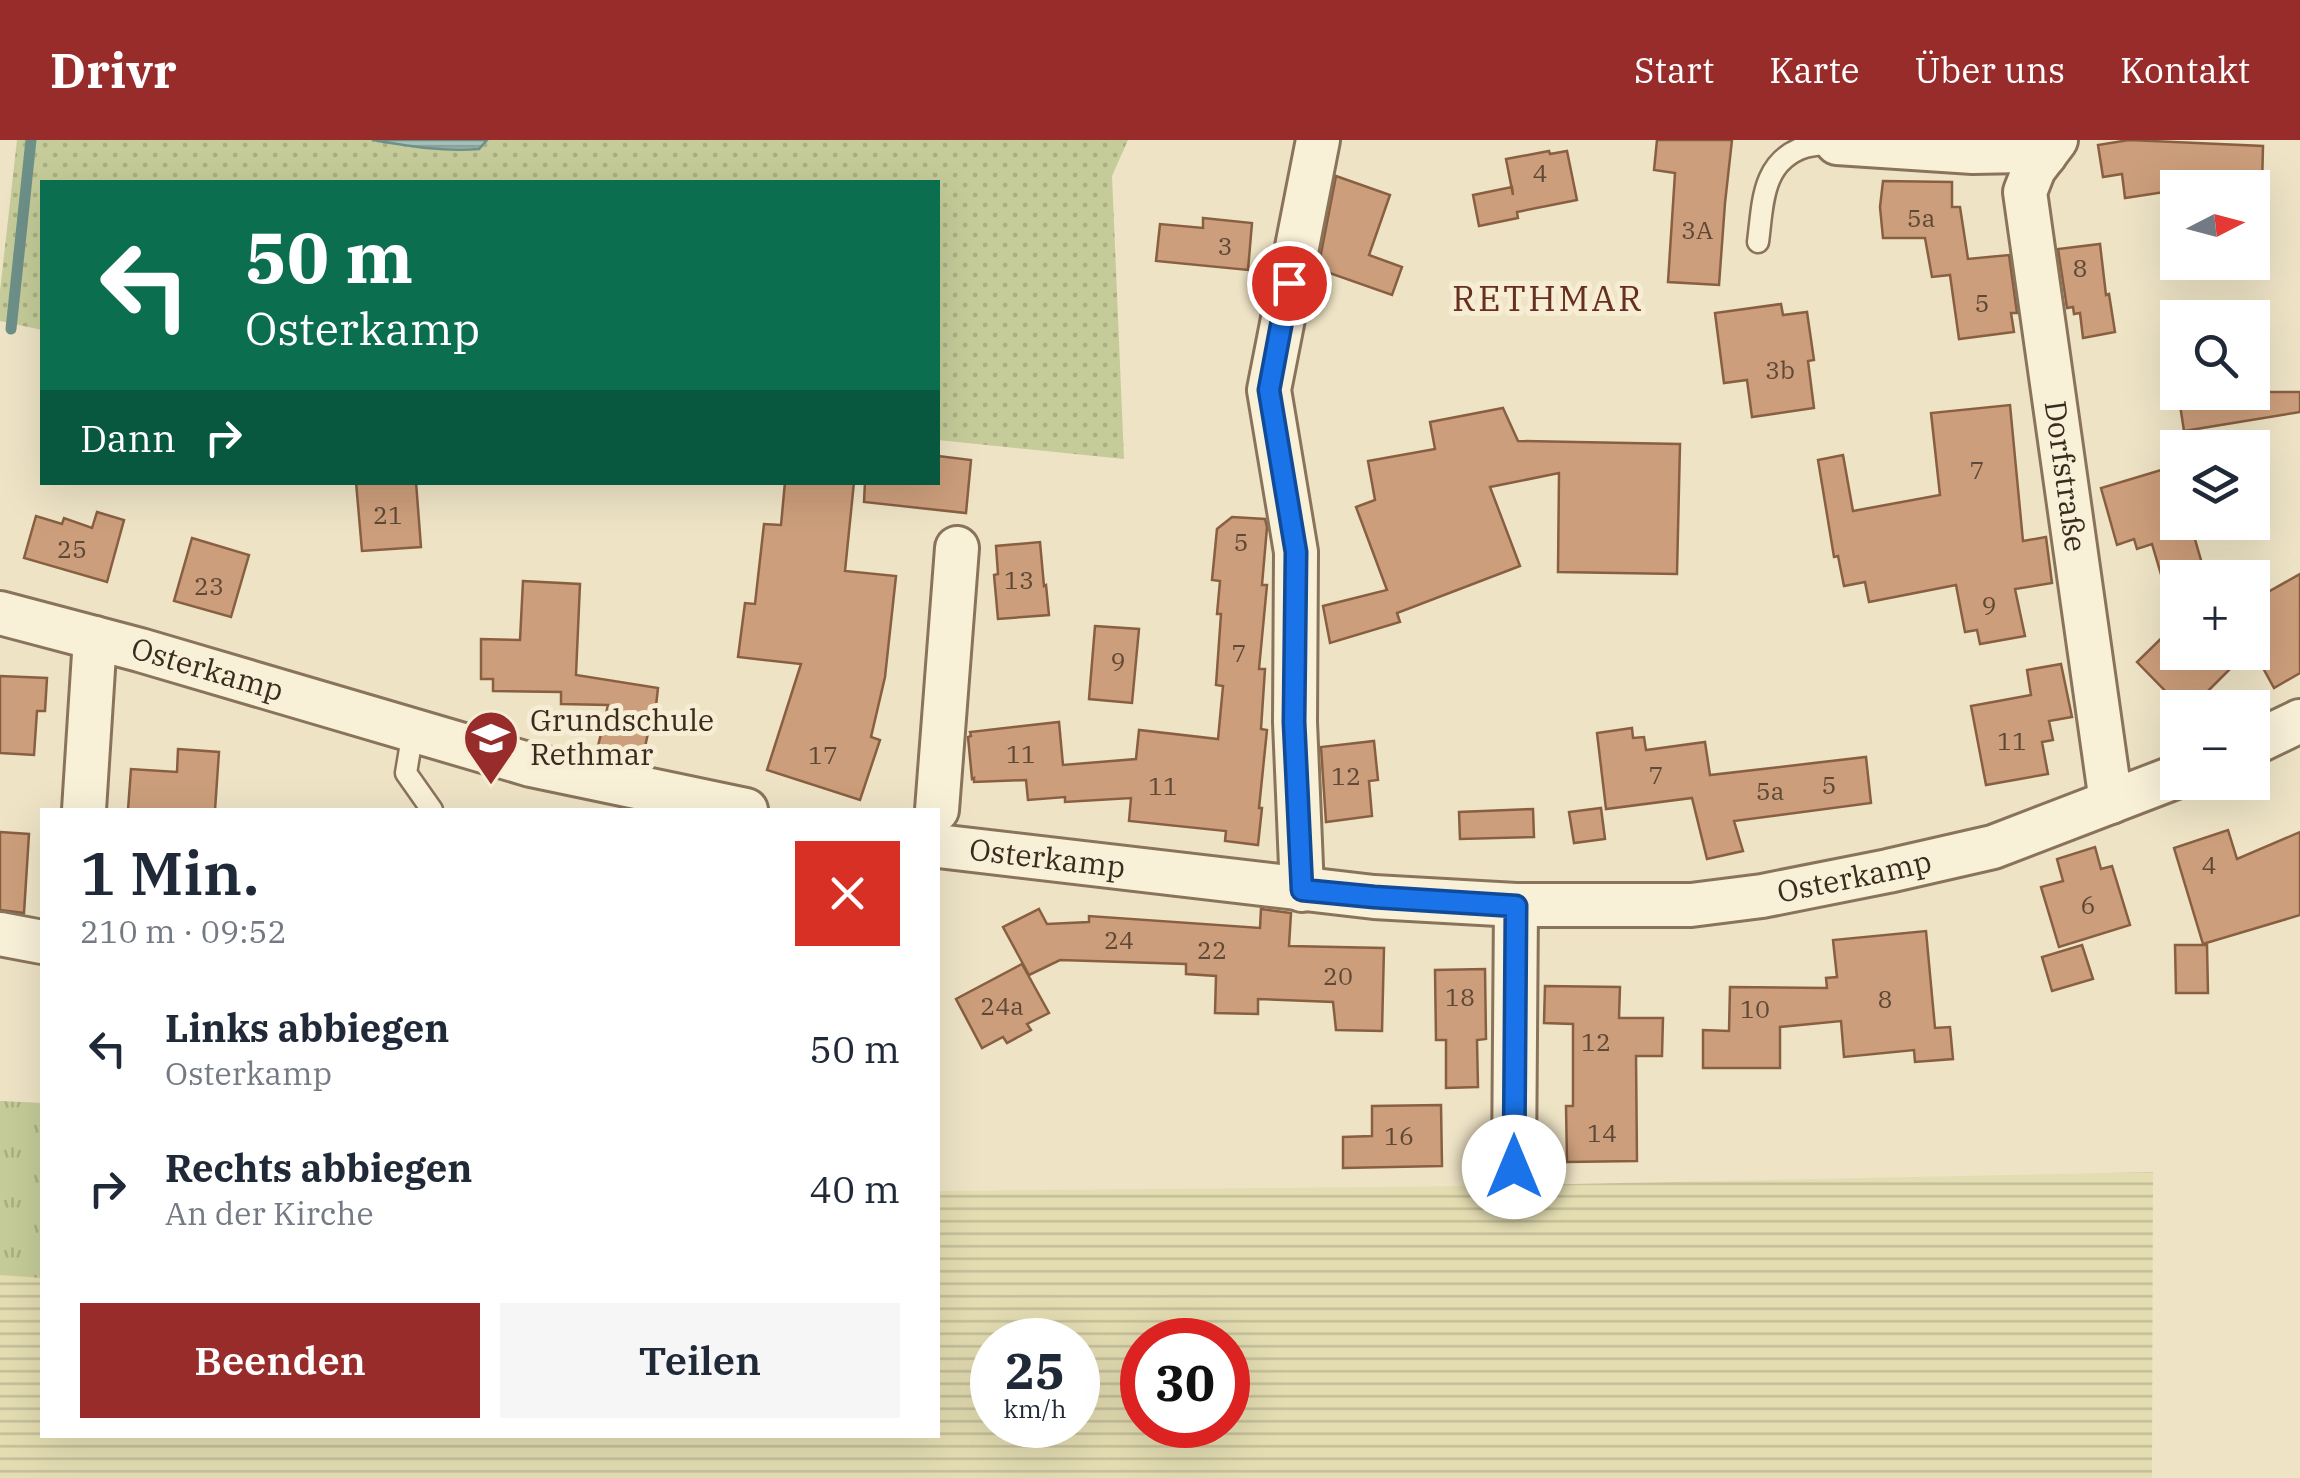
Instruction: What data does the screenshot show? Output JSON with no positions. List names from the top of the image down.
{
  "streets": {
    "street": ["Dorfstraße", "Osterkamp"]
  },
  "crossings": [
    ["Dorfstraße", "Osterkamp"]
  ],
  "districts": ["RETHMAR"],
  "places": {
    "school or university": ["Grundschule Rethmar"]
  },
  "house_numbers": [
    "4",
    "5a",
    "3A",
    "3",
    "8",
    "5",
    "3b",
    "7",
    "21",
    "5",
    "25",
    "13",
    "23",
    "9",
    "7",
    "9",
    "11",
    "11",
    "17",
    "7",
    "12",
    "5",
    "11",
    "5a",
    "4",
    "6",
    "24",
    "22",
    "20",
    "18",
    "8",
    "24a",
    "10",
    "12",
    "14",
    "16"
  ],
  "north": "right",
  "page": {
    "header": "Drivr",
    "nav": [
      "Start",
      "Karte",
      "Über uns",
      "Kontakt"
    ],
    "map_buttons": ["+", "−"],
    "turn": ["50 m", "Osterkamp"],
    "then": "Dann",
    "heading": ["1 Min.", "210 m · 09:52"],
    "list": [
      {
        "name": "Links abbiegen",
        "note": "Osterkamp",
        "value": "50 m"
      },
      {
        "name": "Rechts abbiegen",
        "note": "An der Kirche",
        "value": "40 m"
      }
    ],
    "buttons": ["Beenden", "Teilen"],
    "speed": "25 km/h",
    "limit": "30"
  }
}
